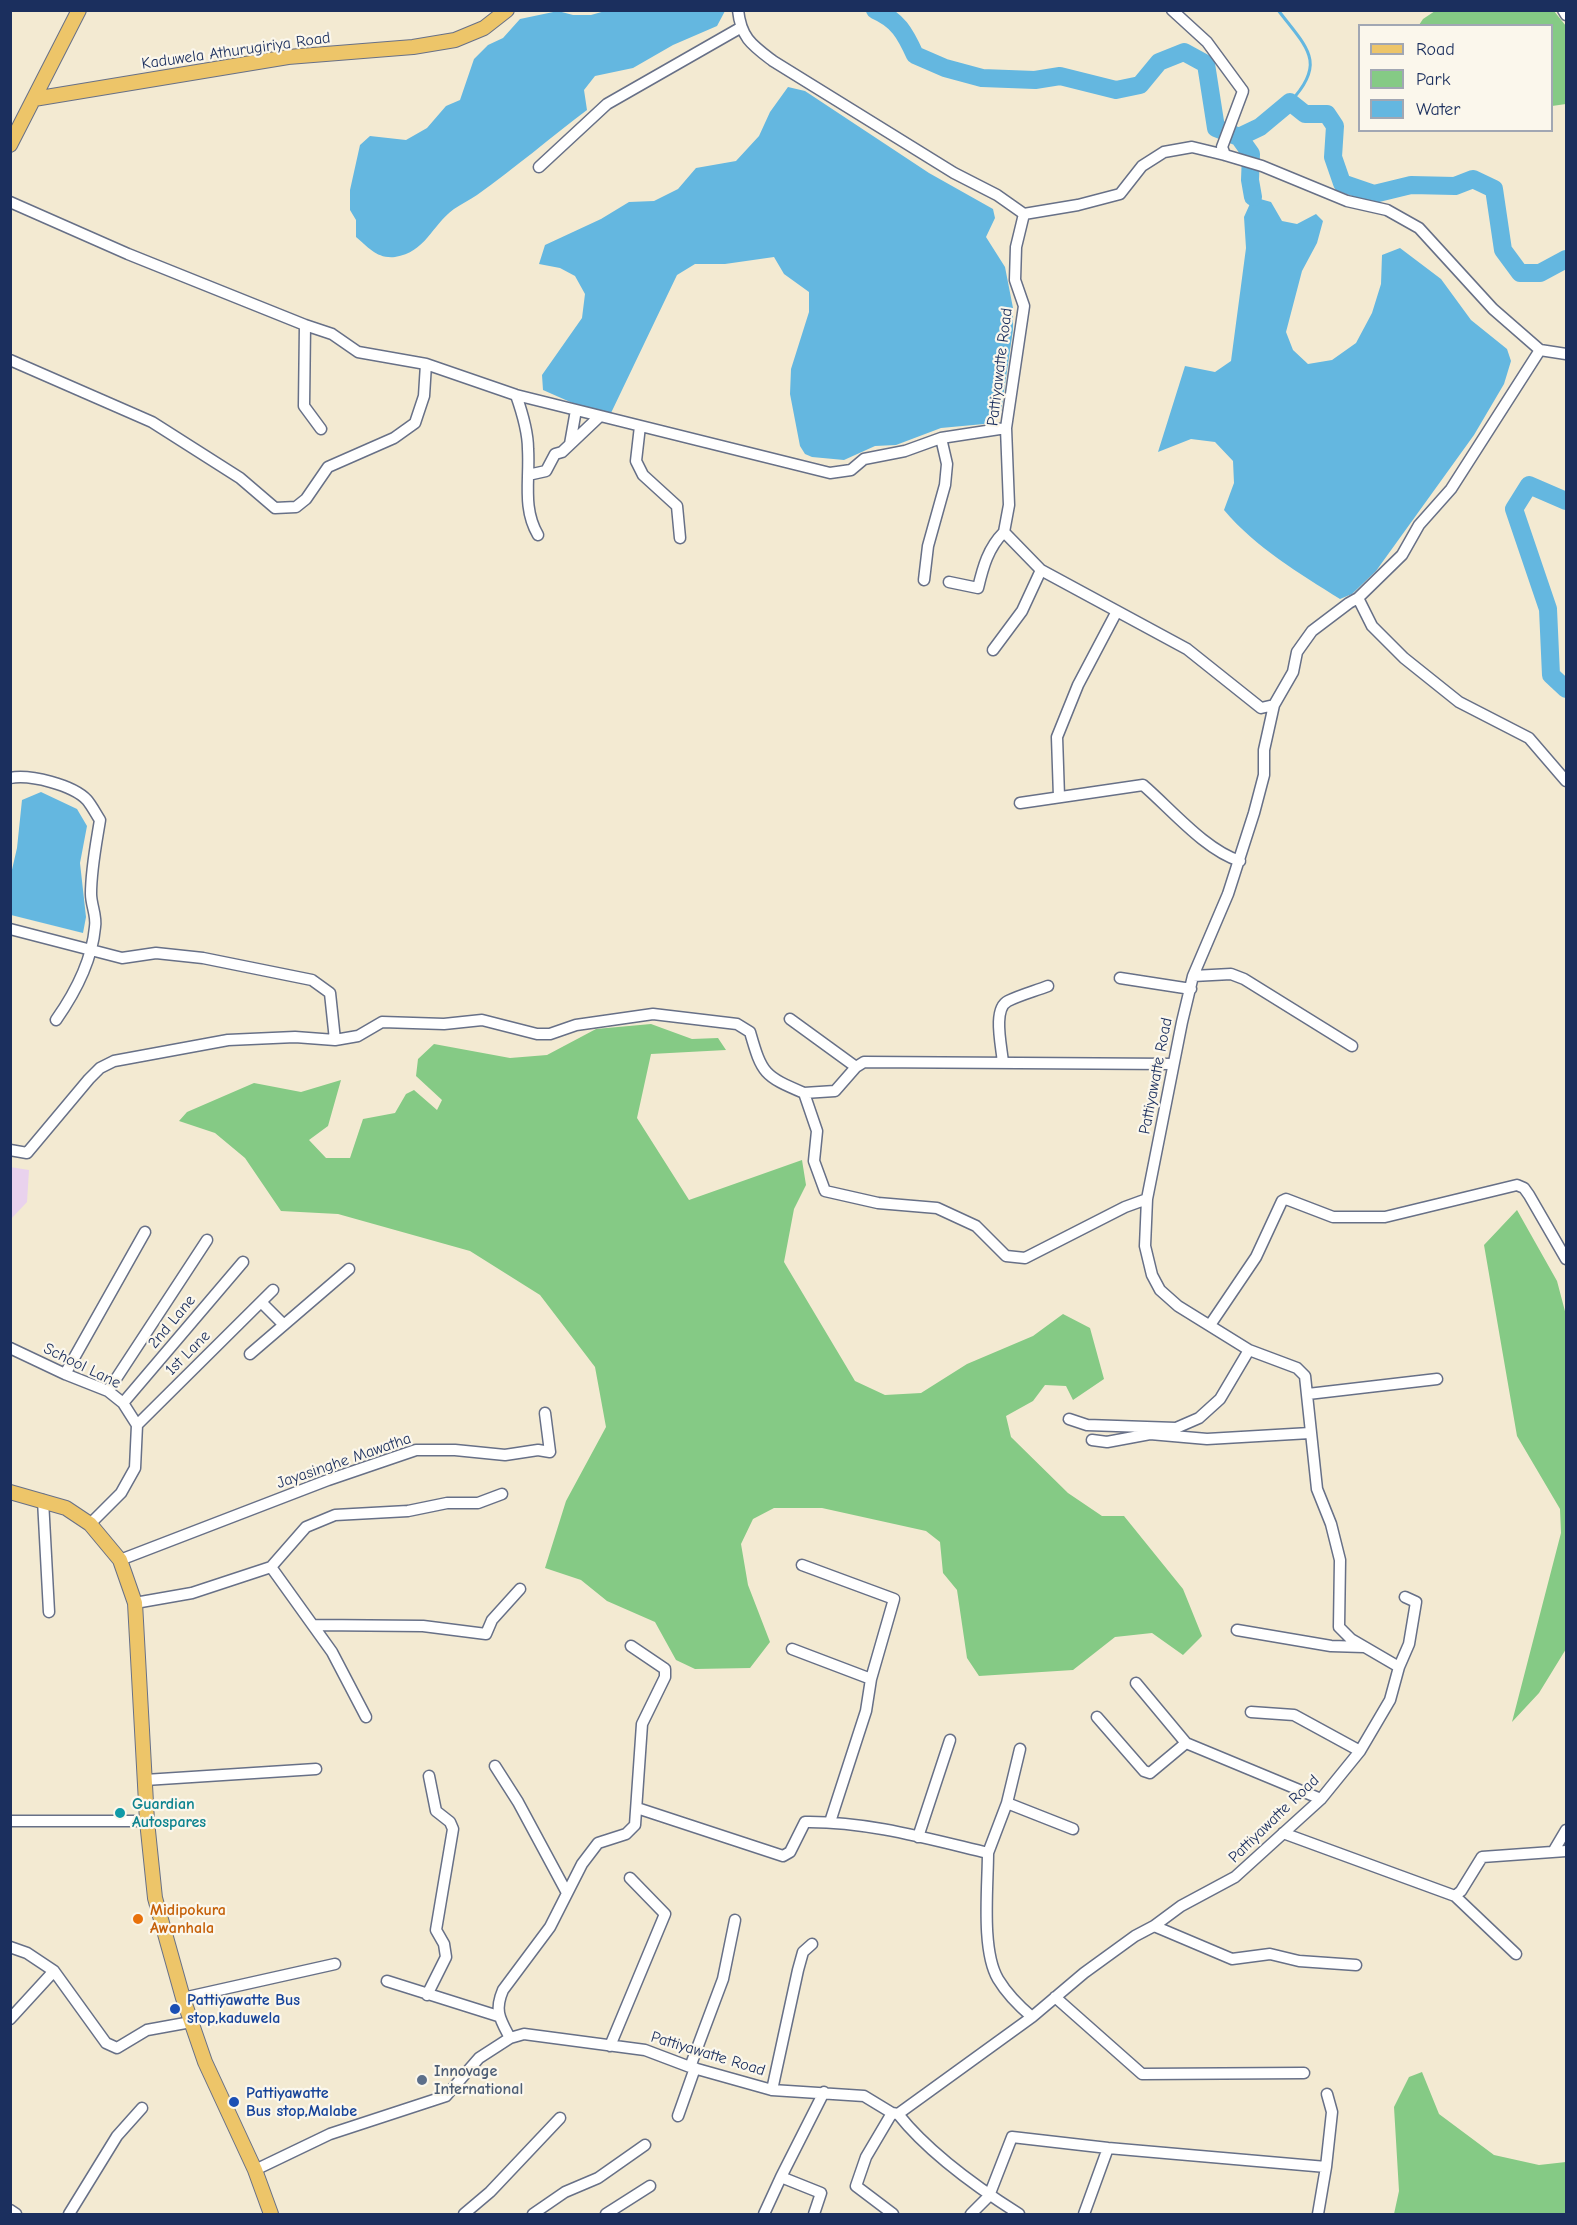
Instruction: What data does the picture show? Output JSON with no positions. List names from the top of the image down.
{
  "streets": {
    "main road": ["Kaduwela Athurugiriya Road"],
    "street": [
      "Pattiyawatte Road",
      "2nd Lane",
      "1st Lane",
      "School Lane",
      "Jayasinghe Mawatha"
    ]
  },
  "crossings": [
    ["2nd Lane", "School Lane"],
    ["1st Lane", "School Lane"]
  ],
  "places": [
    "Guardian Autospares",
    "Midipokura Awanhala",
    "Pattiyawatte Bus stop,kaduwela",
    "Innovage International",
    "Pattiyawatte Bus stop,Malabe"
  ],
  "legend": ["Road", "Park", "Water"]
}
